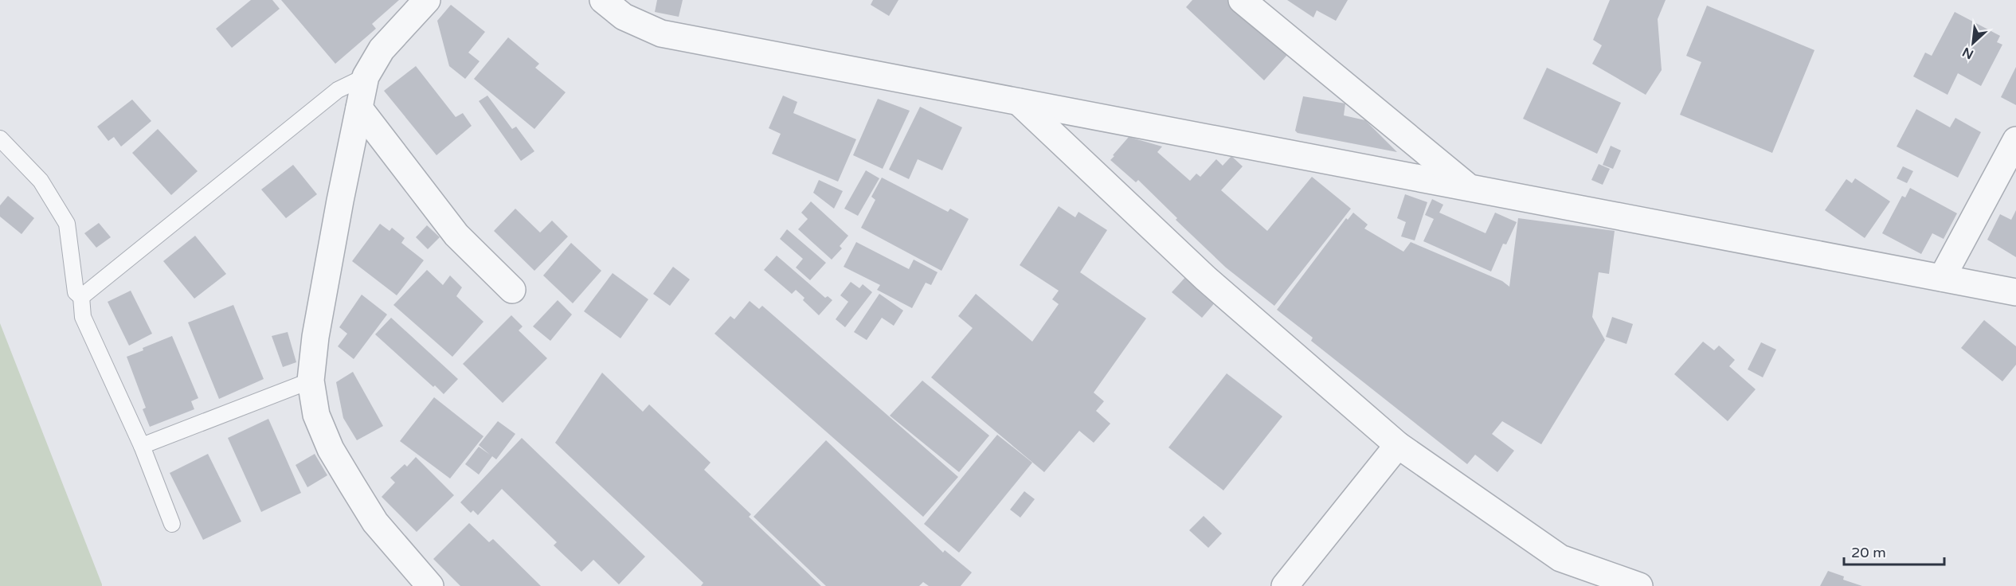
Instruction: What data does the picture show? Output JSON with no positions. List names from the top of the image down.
{
  "scale_bar": "20 m",
  "north": "bottom left"
}
